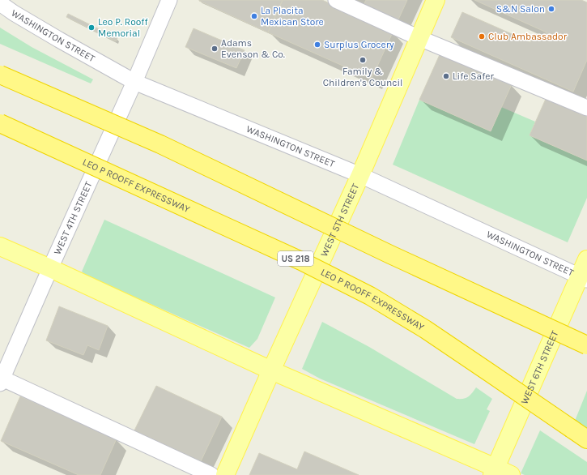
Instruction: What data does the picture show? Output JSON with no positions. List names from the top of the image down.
{
  "streets": {
    "highway": ["LEO P ROOFF EXPRESSWAY", "US 218"],
    "main road": ["WEST 5TH STREET", "WEST 6TH STREET"],
    "street": ["WASHINGTON STREET", "WEST 4TH STREET"]
  },
  "crossings": [
    ["WASHINGTON STREET", "WEST 4TH STREET"],
    ["WASHINGTON STREET", "WEST 5TH STREET"],
    ["WASHINGTON STREET", "WEST 6TH STREET"]
  ],
  "places": [
    "S&N Salon",
    "La Placita Mexican Store",
    "Leo P. Rooff Memorial",
    "Club Ambassador",
    "Surplus Grocery",
    "Adams Evenson & Co.",
    "Family & Children's Council",
    "Life Safer"
  ]
}
